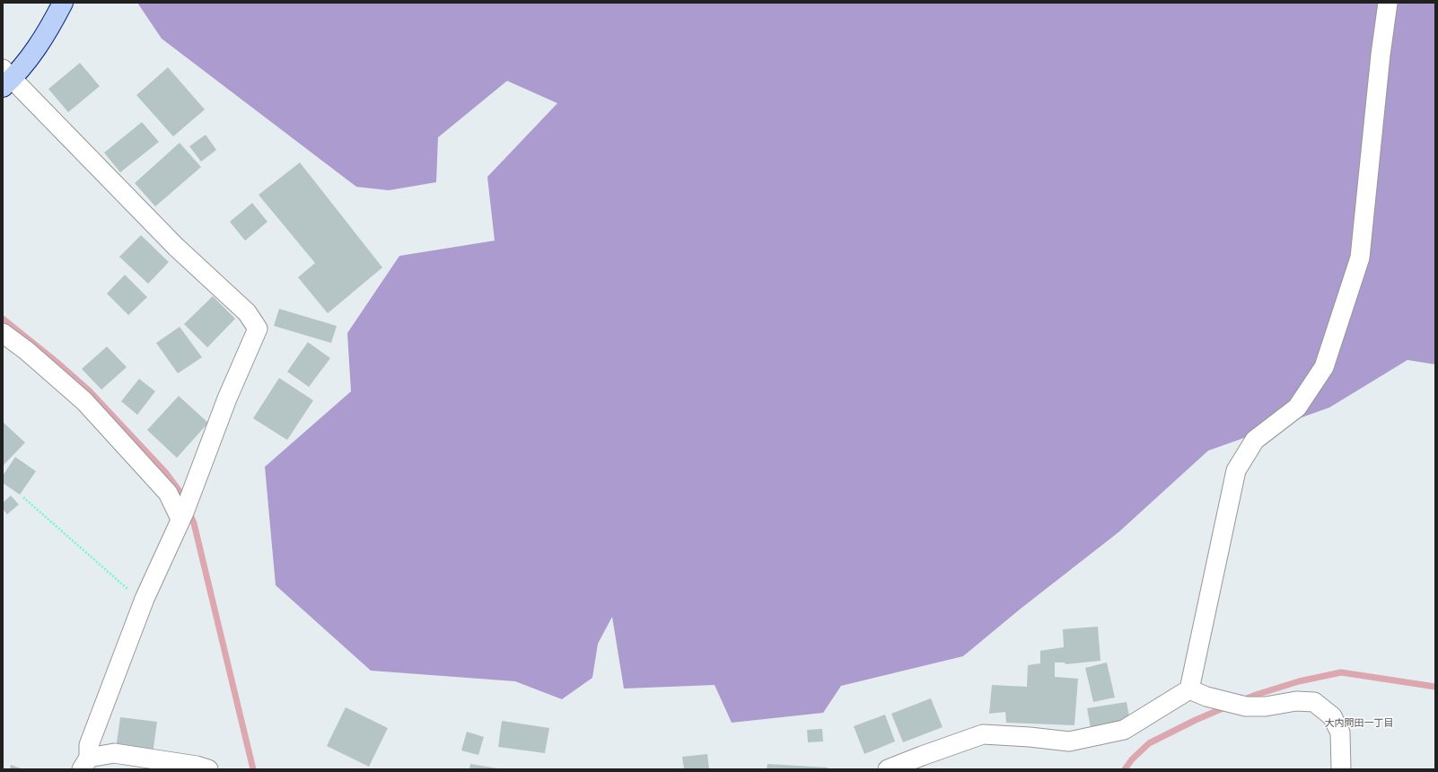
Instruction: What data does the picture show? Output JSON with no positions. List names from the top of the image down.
{
  "districts": ["大内問田一丁目"]
}
